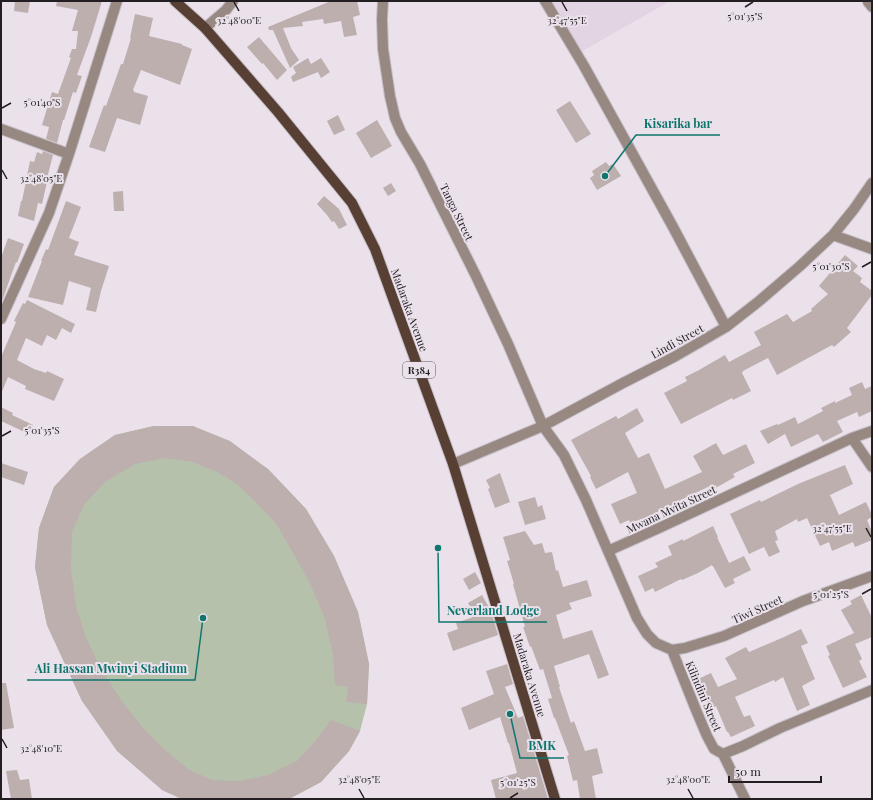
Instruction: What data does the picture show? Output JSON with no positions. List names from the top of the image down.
{
  "streets": {
    "main road": ["Madaraka Avenue", "R384"],
    "street": [
      "Tanga Street",
      "Lindi Street",
      "Mwana Mvita Street",
      "Tiwi Street",
      "Kilindini Street"
    ]
  },
  "crossings": [
    ["Tanga Street", "Lindi Street"],
    ["Madaraka Avenue", "Lindi Street"],
    ["Tiwi Street", "Kilindini Street"]
  ],
  "places": [
    "Kisarika bar",
    "Neverland Lodge",
    "Ali Hassan Mwinyi Stadium",
    "BMK"
  ],
  "scale_bar": "50 m",
  "coordinates": [
    "5°01'35\"S",
    "32°48'00\"E",
    "32°47'55\"E",
    "5°01'40\"S",
    "32°48'05\"E",
    "5°01'30\"S",
    "5°01'25\"S",
    "32°48'10\"E"
  ]
}
